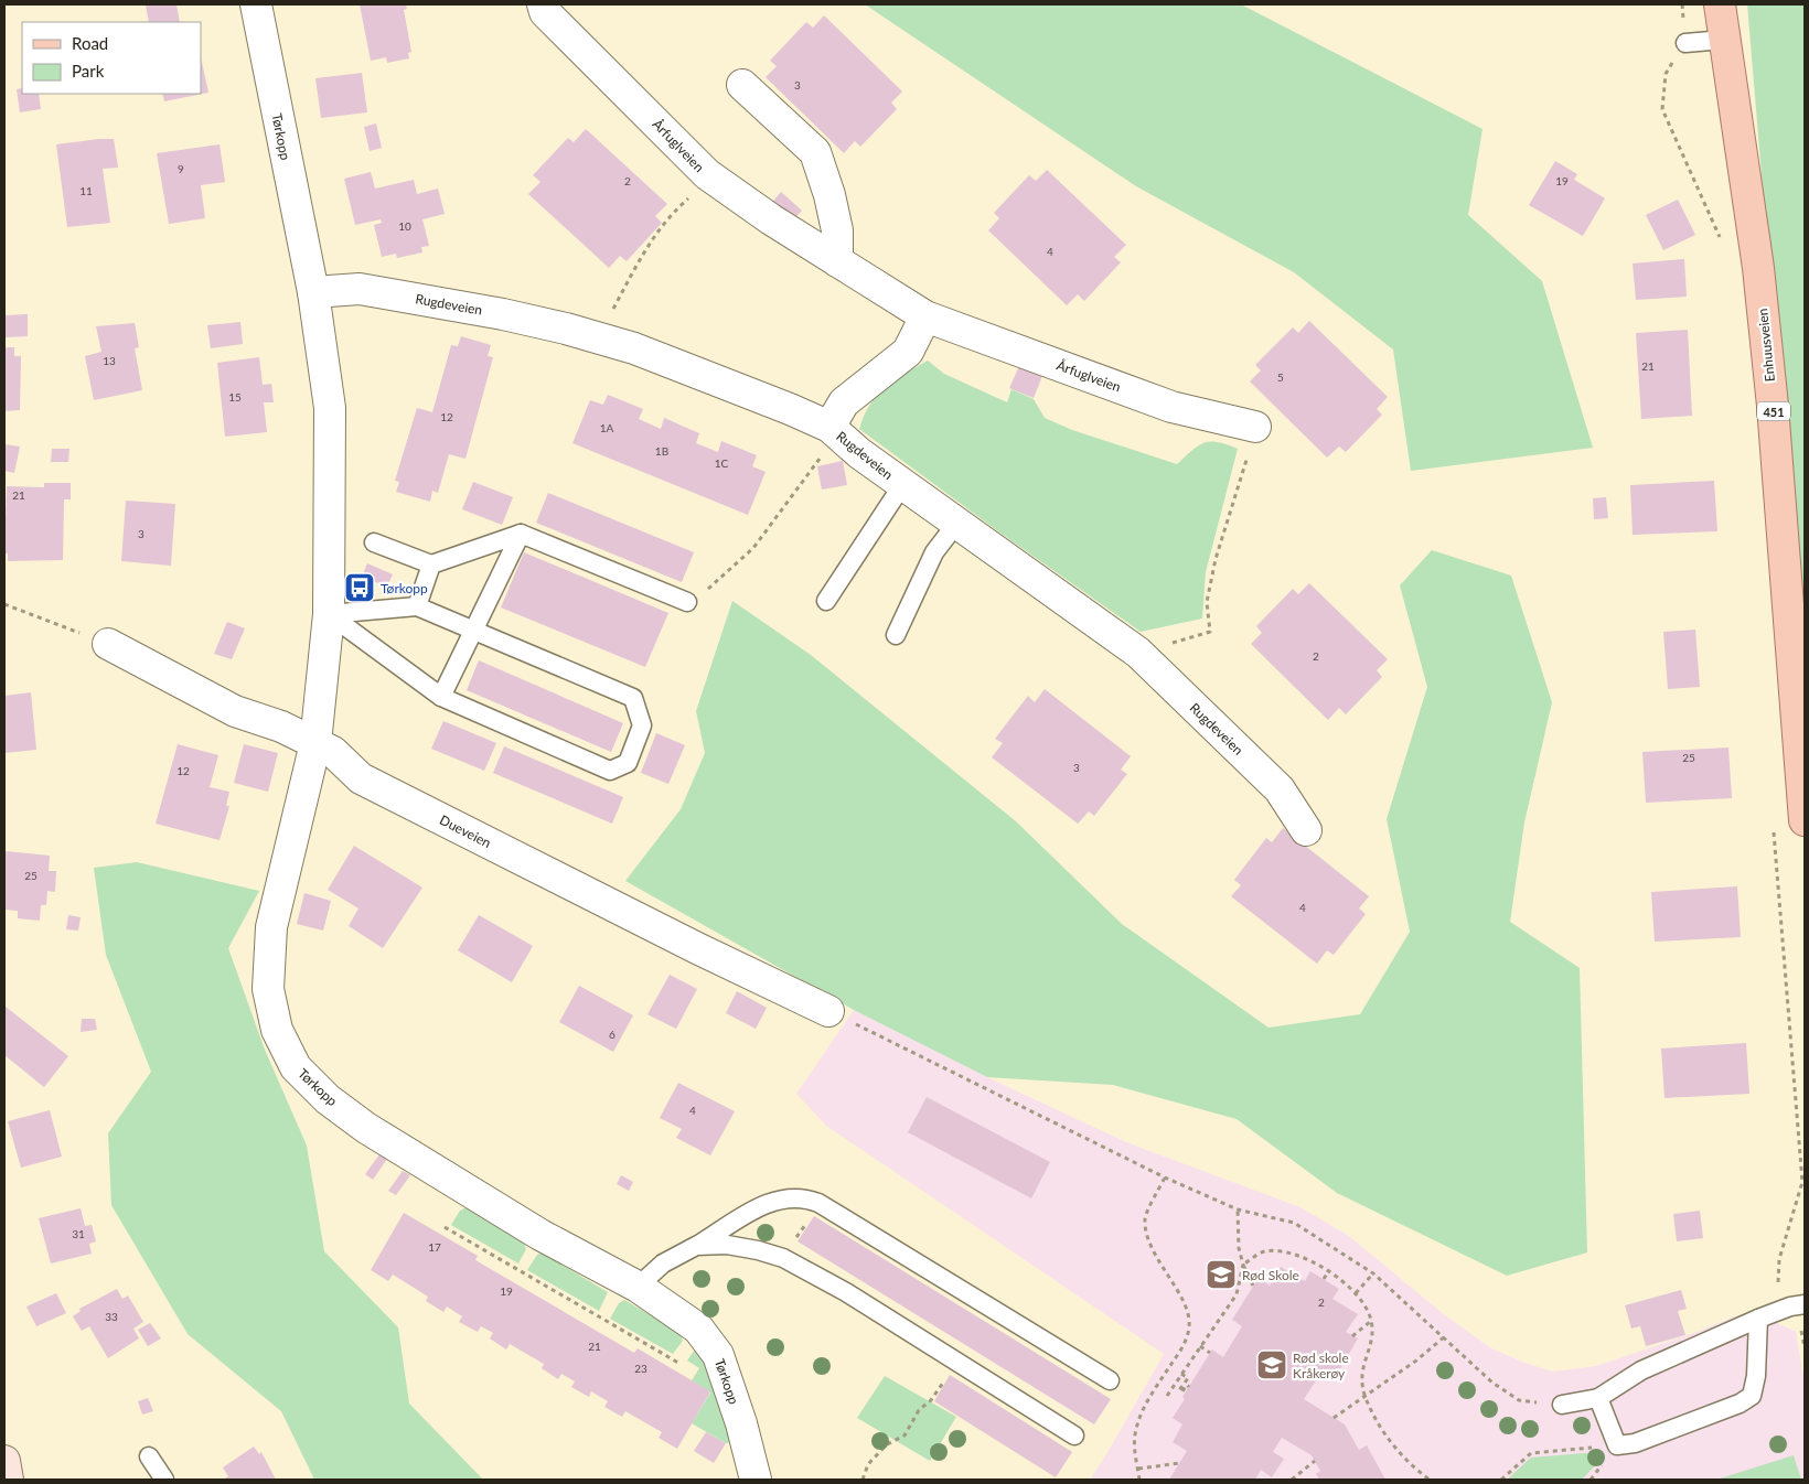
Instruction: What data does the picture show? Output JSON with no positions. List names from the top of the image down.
{
  "streets": {
    "main road": ["Enhuusveien", "451"],
    "street": [
      "Tørkopp",
      "Årfuglveien",
      "Rugdeveien",
      "Dueveien"
    ]
  },
  "crossings": [
    ["Tørkopp", "Rugdeveien"],
    ["Tørkopp", "Dueveien"]
  ],
  "places": {
    "bus stop": ["Tørkopp"],
    "school or university": ["Rød Skole", "Rød skole Kråkerøy"]
  },
  "house_numbers": [
    "3",
    "9",
    "2",
    "19",
    "11",
    "10",
    "4",
    "13",
    "21",
    "5",
    "15",
    "12",
    "1A",
    "1B",
    "1C",
    "21",
    "3",
    "2",
    "25",
    "3",
    "12",
    "25",
    "4",
    "6",
    "4",
    "31",
    "17",
    "19",
    "2",
    "33",
    "21",
    "23"
  ],
  "legend": ["Road", "Park"]
}
